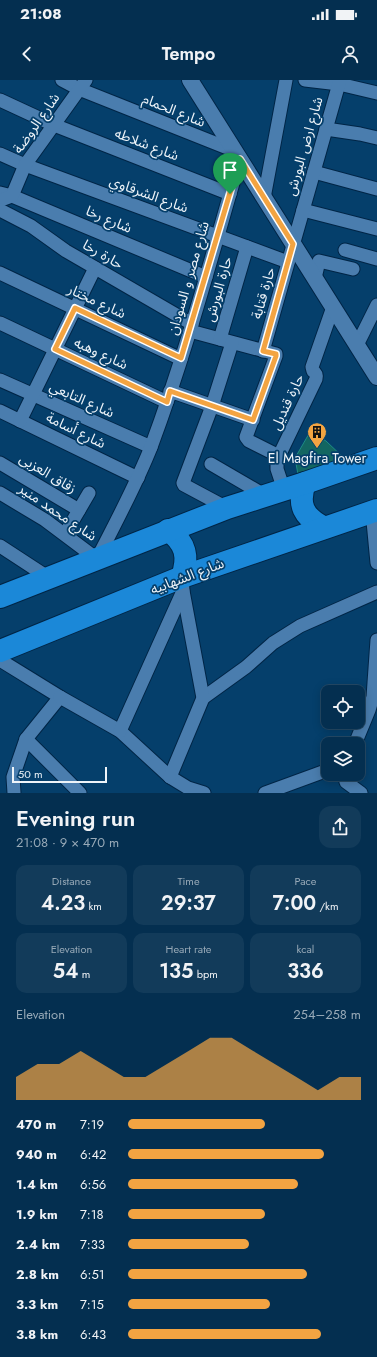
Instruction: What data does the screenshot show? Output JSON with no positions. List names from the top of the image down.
{
  "streets": {
    "highway": ["شارع الشهابيه"],
    "street": [
      "شارع الحمام",
      "شارع الروضة",
      "شارع شلاطه",
      "شارع ارض البورش",
      "شارع الشرقاوي",
      "شارع رخا",
      "حارة رخا",
      "شارع مصر و السودان",
      "حارة البورش",
      "حارة قتابة",
      "شارع مختار",
      "شارع وهبه",
      "شارع التابعي",
      "حارة قنديل",
      "شارع أسامة",
      "زقاق العزبى",
      "شارع محمد منير"
    ]
  },
  "crossings": [
    ["شارع الحمام", "شارع الروضة"],
    ["شارع الحمام", "شارع مصر و السودان"],
    ["شارع الروضة", "شارع شلاطه"],
    ["شارع الروضة", "شارع الشرقاوي"],
    ["شارع الروضة", "شارع رخا"],
    ["شارع شلاطه", "شارع مصر و السودان"],
    ["شارع ارض البورش", "حارة قتابة"],
    ["شارع الشرقاوي", "شارع مصر و السودان"],
    ["شارع الشرقاوي", "حارة البورش"],
    ["شارع الشرقاوي", "حارة قتابة"],
    ["شارع رخا", "شارع مصر و السودان"],
    ["حارة رخا", "شارع مصر و السودان"],
    ["حارة رخا", "حارة البورش"],
    ["حارة رخا", "حارة قتابة"],
    ["شارع مصر و السودان", "شارع مختار"],
    ["شارع مصر و السودان", "شارع وهبه"],
    ["شارع مصر و السودان", "شارع التابعي"],
    ["شارع مصر و السودان", "شارع أسامة"],
    ["شارع مصر و السودان", "شارع محمد منير"],
    ["حارة البورش", "شارع وهبه"],
    ["حارة قتابة", "شارع وهبه"],
    ["حارة قتابة", "حارة قنديل"]
  ],
  "places": {
    "building": ["El Magfira Tower"]
  },
  "scale_bar": "50 m",
  "page": {
    "status": "21:08",
    "header": "Tempo",
    "scale": "50 m",
    "heading": ["Evening run", "21:08 · 9 × 470 m"],
    "stats": [
      ["Distance", "4.23 km"],
      ["Time", "29:37"],
      ["Pace", "7:00 /km"],
      ["Elevation", "54 m"],
      ["Heart rate", "135 bpm"],
      ["kcal", "336"]
    ],
    "chart": ["Elevation", "254–258 m"],
    "list": [
      {
        "name": "470 m",
        "note": "7:19"
      },
      {
        "name": "940 m",
        "note": "6:42"
      },
      {
        "name": "1.4 km",
        "note": "6:56"
      },
      {
        "name": "1.9 km",
        "note": "7:18"
      },
      {
        "name": "2.4 km",
        "note": "7:33"
      },
      {
        "name": "2.8 km",
        "note": "6:51"
      },
      {
        "name": "3.3 km",
        "note": "7:15"
      },
      {
        "name": "3.8 km",
        "note": "6:43"
      }
    ]
  }
}
